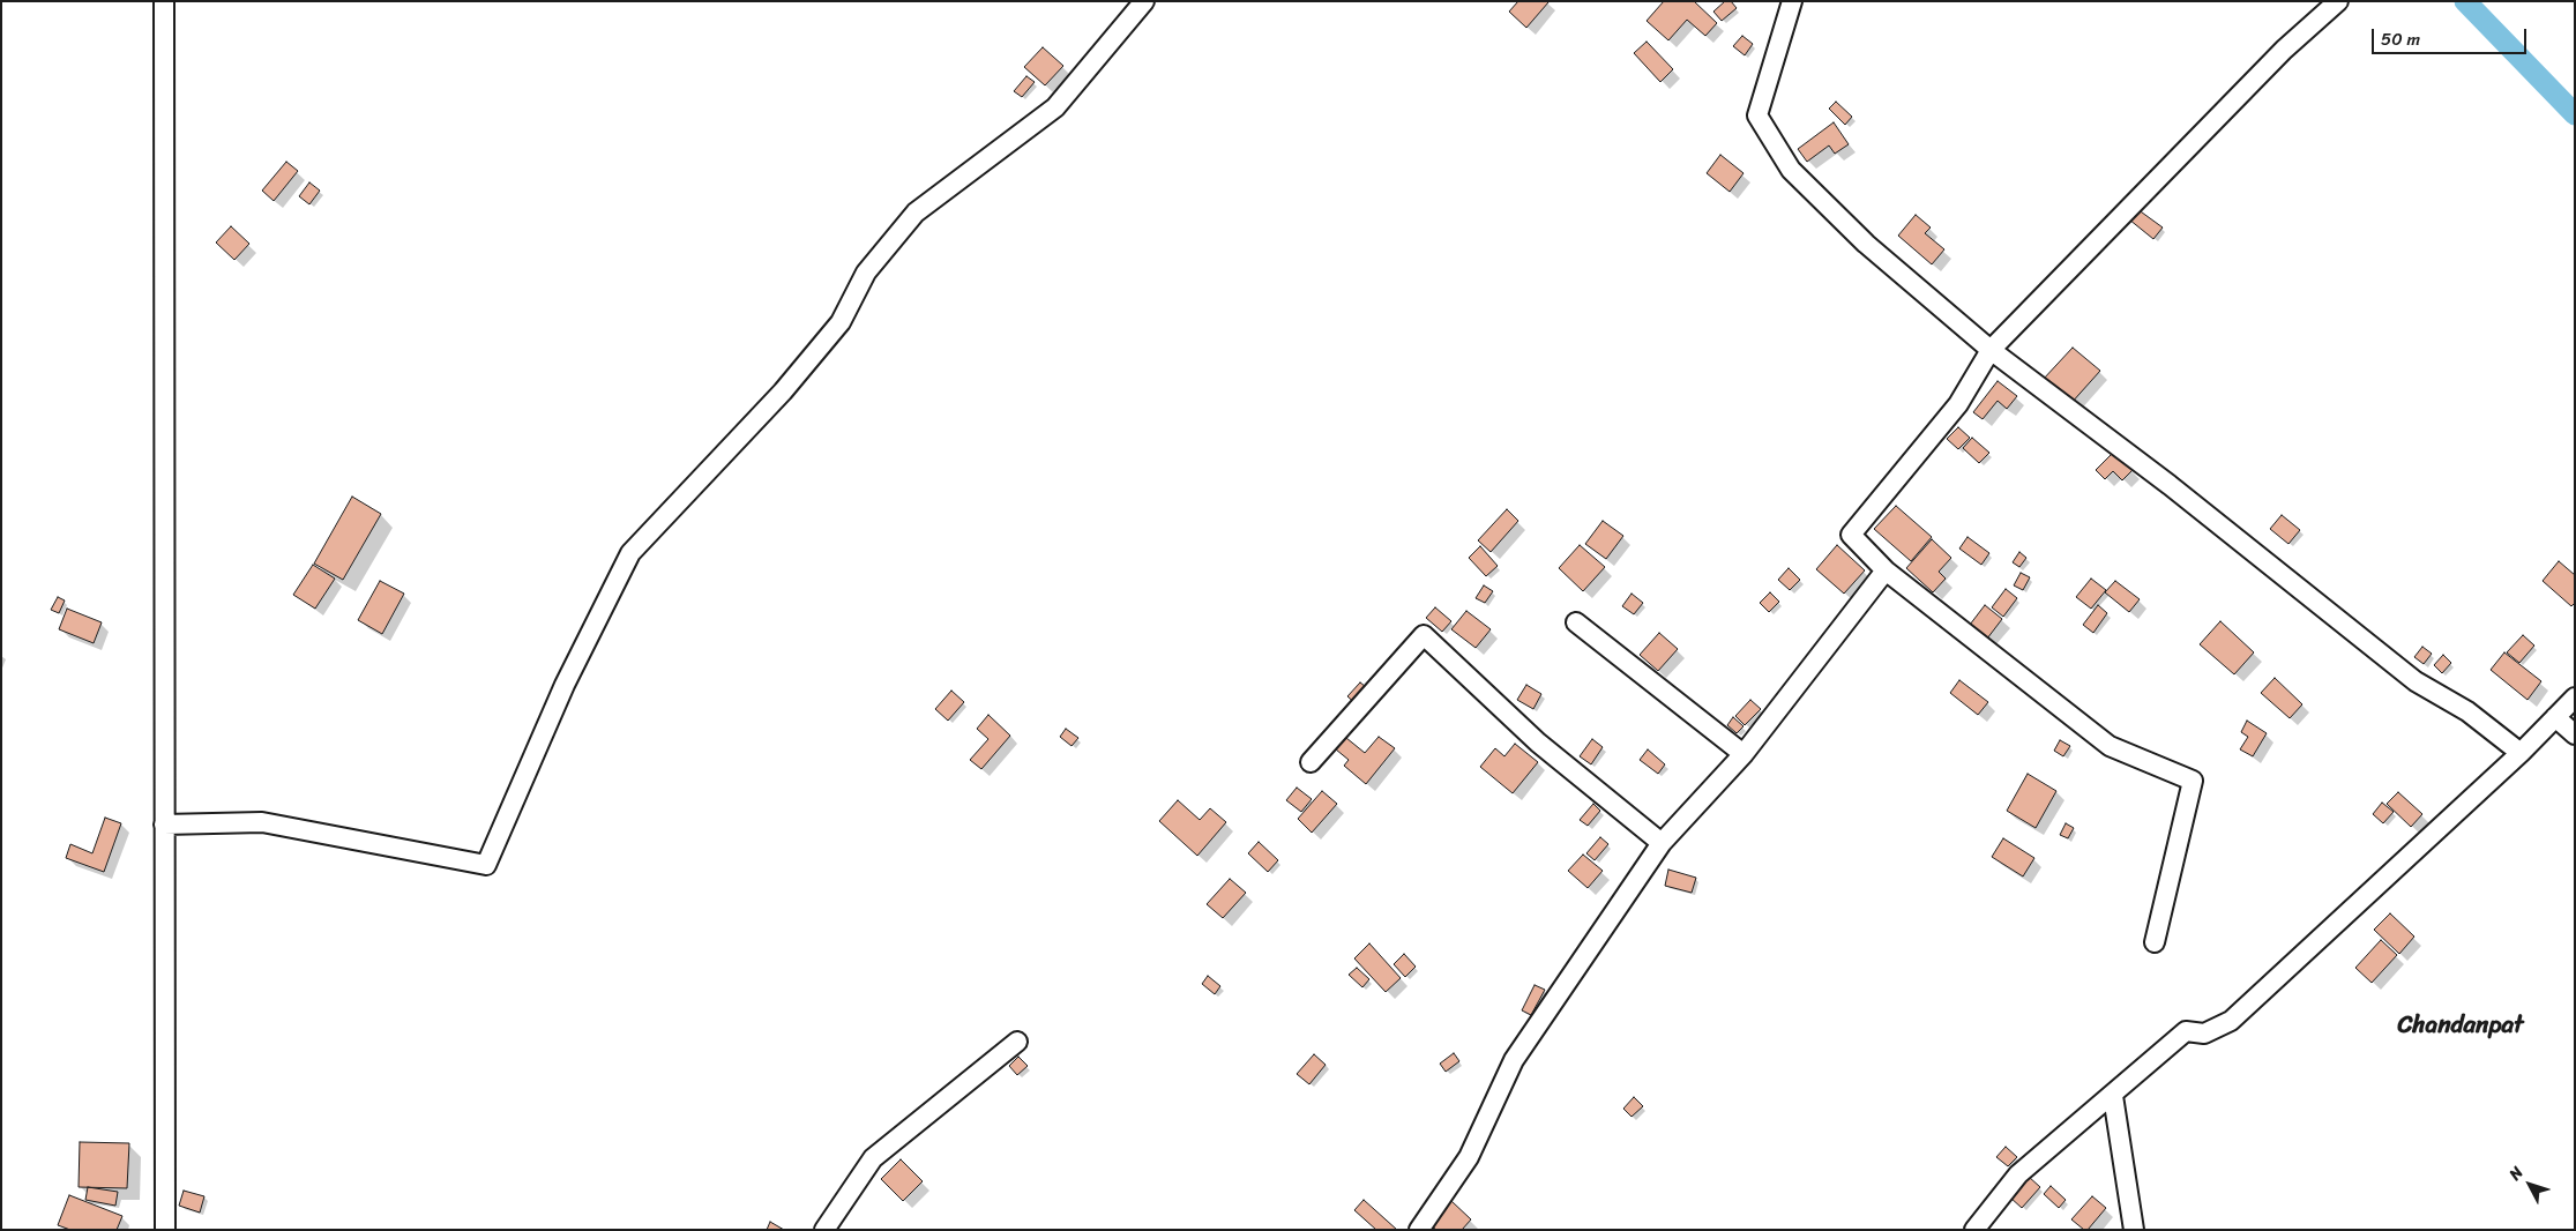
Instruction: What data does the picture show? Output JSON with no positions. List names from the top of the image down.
{
  "districts": ["Chandanpat"],
  "scale_bar": "50 m",
  "north": "top left"
}
